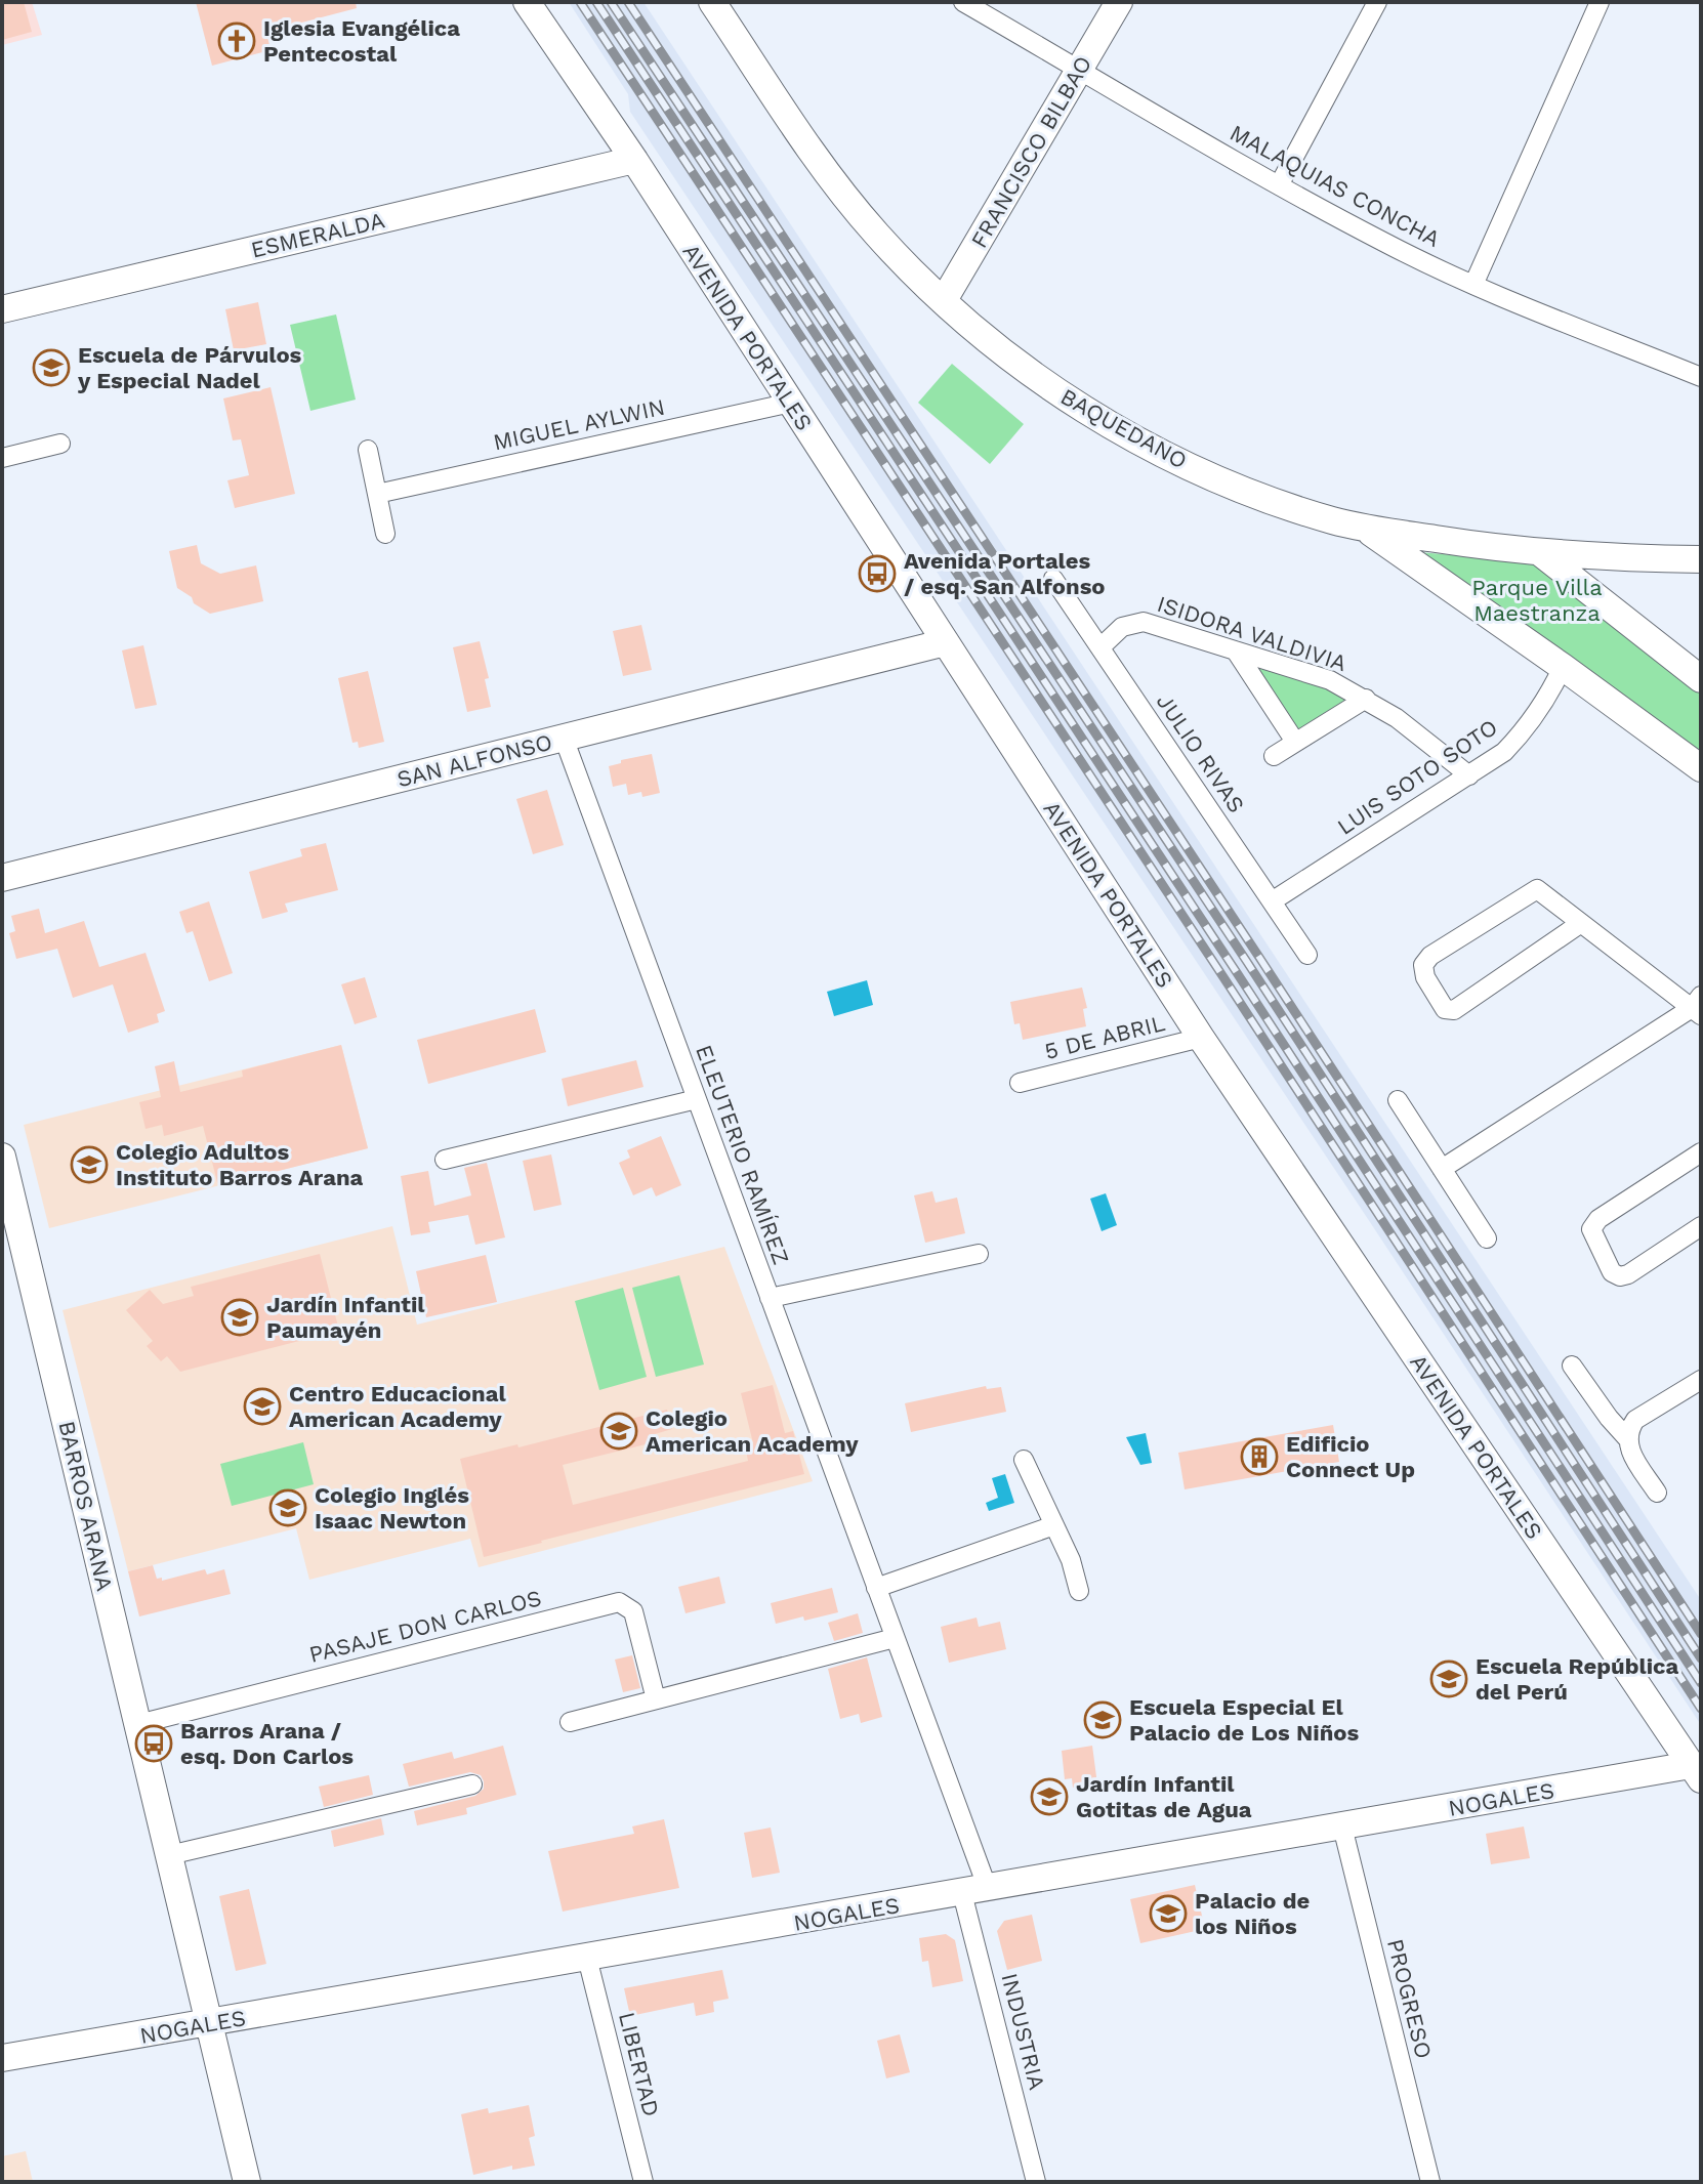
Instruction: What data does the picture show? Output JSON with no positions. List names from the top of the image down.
{
  "streets": {
    "street": [
      "FRANCISCO BILBAO",
      "MALAQUIAS CONCHA",
      "ESMERALDA",
      "AVENIDA PORTALES",
      "MIGUEL AYLWIN",
      "BAQUEDANO",
      "ISIDORA VALDIVIA",
      "JULIO RIVAS",
      "SAN ALFONSO",
      "LUIS SOTO SOTO",
      "5 DE ABRIL",
      "ELEUTERIO RAMÍREZ",
      "BARROS ARANA",
      "PASAJE DON CARLOS",
      "NOGALES",
      "PROGRESO",
      "INDUSTRIA",
      "LIBERTAD"
    ]
  },
  "crossings": [
    ["FRANCISCO BILBAO", "MALAQUIAS CONCHA"],
    ["FRANCISCO BILBAO", "BAQUEDANO"],
    ["ESMERALDA", "AVENIDA PORTALES"],
    ["AVENIDA PORTALES", "MIGUEL AYLWIN"],
    ["AVENIDA PORTALES", "SAN ALFONSO"],
    ["AVENIDA PORTALES", "5 DE ABRIL"],
    ["AVENIDA PORTALES", "NOGALES"],
    ["ISIDORA VALDIVIA", "JULIO RIVAS"],
    ["ISIDORA VALDIVIA", "LUIS SOTO SOTO"],
    ["JULIO RIVAS", "LUIS SOTO SOTO"],
    ["SAN ALFONSO", "ELEUTERIO RAMÍREZ"],
    ["ELEUTERIO RAMÍREZ", "NOGALES"],
    ["ELEUTERIO RAMÍREZ", "INDUSTRIA"],
    ["BARROS ARANA", "PASAJE DON CARLOS"],
    ["BARROS ARANA", "NOGALES"],
    ["NOGALES", "PROGRESO"],
    ["NOGALES", "INDUSTRIA"],
    ["NOGALES", "LIBERTAD"]
  ],
  "parks": ["Parque Villa Maestranza"],
  "places": {
    "church": ["Iglesia Evangélica Pentecostal"],
    "school or university": [
      "Escuela de Párvulos y Especial Nadel",
      "Colegio Adultos Instituto Barros Arana",
      "Jardín Infantil Paumayén",
      "Centro Educacional American Academy",
      "Colegio American Academy",
      "Colegio Inglés Isaac Newton",
      "Escuela República del Perú",
      "Escuela Especial El Palacio de Los Niños",
      "Jardín Infantil Gotitas de Agua",
      "Palacio de los Niños"
    ],
    "bus stop": ["Avenida Portales / esq. San Alfonso", "Barros Arana / esq. Don Carlos"],
    "building": ["Edificio Connect Up"]
  }
}
